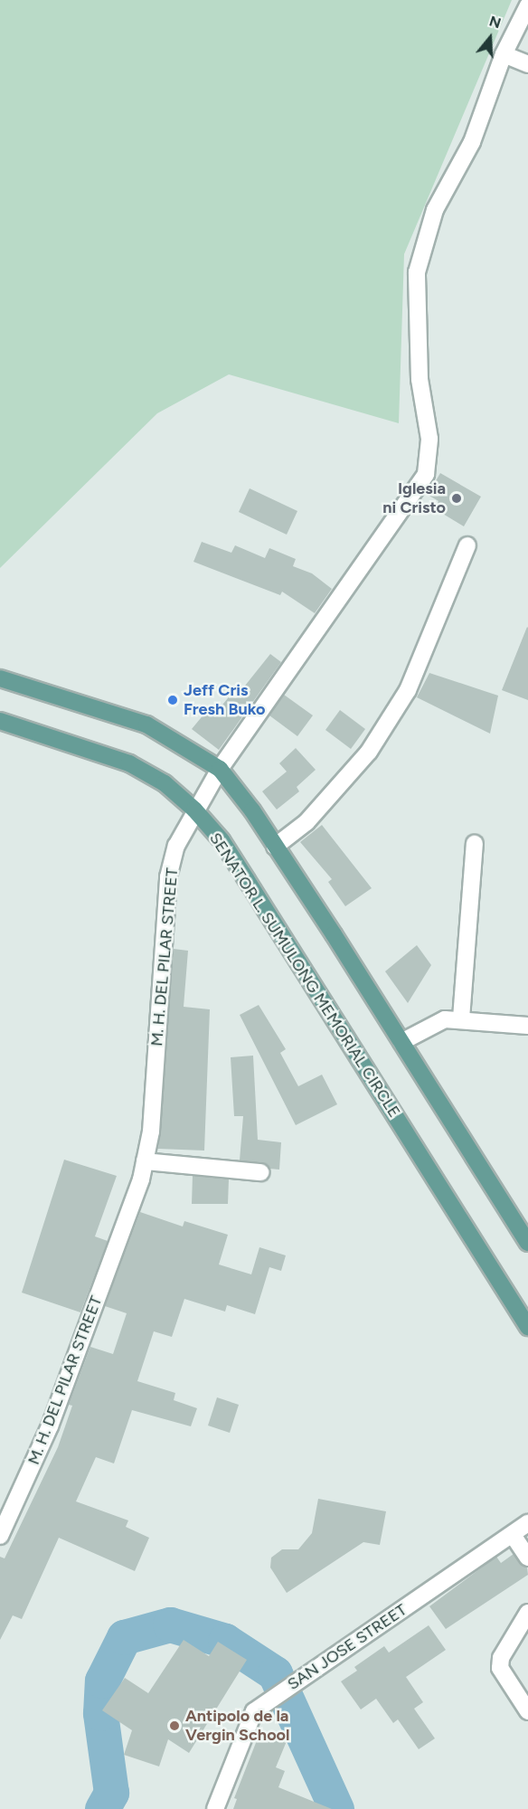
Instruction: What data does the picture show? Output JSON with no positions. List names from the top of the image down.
{
  "streets": {
    "main road": ["SENATOR L. SUMULONG MEMORIAL CIRCLE"],
    "street": ["M. H. DEL PILAR STREET", "SAN JOSE STREET"]
  },
  "crossings": [
    ["M. H. DEL PILAR STREET", "SENATOR L. SUMULONG MEMORIAL CIRCLE"]
  ],
  "places": ["Iglesia ni Cristo", "Jeff Cris Fresh Buko", "Antipolo de la Vergin School"],
  "north": "top"
}
